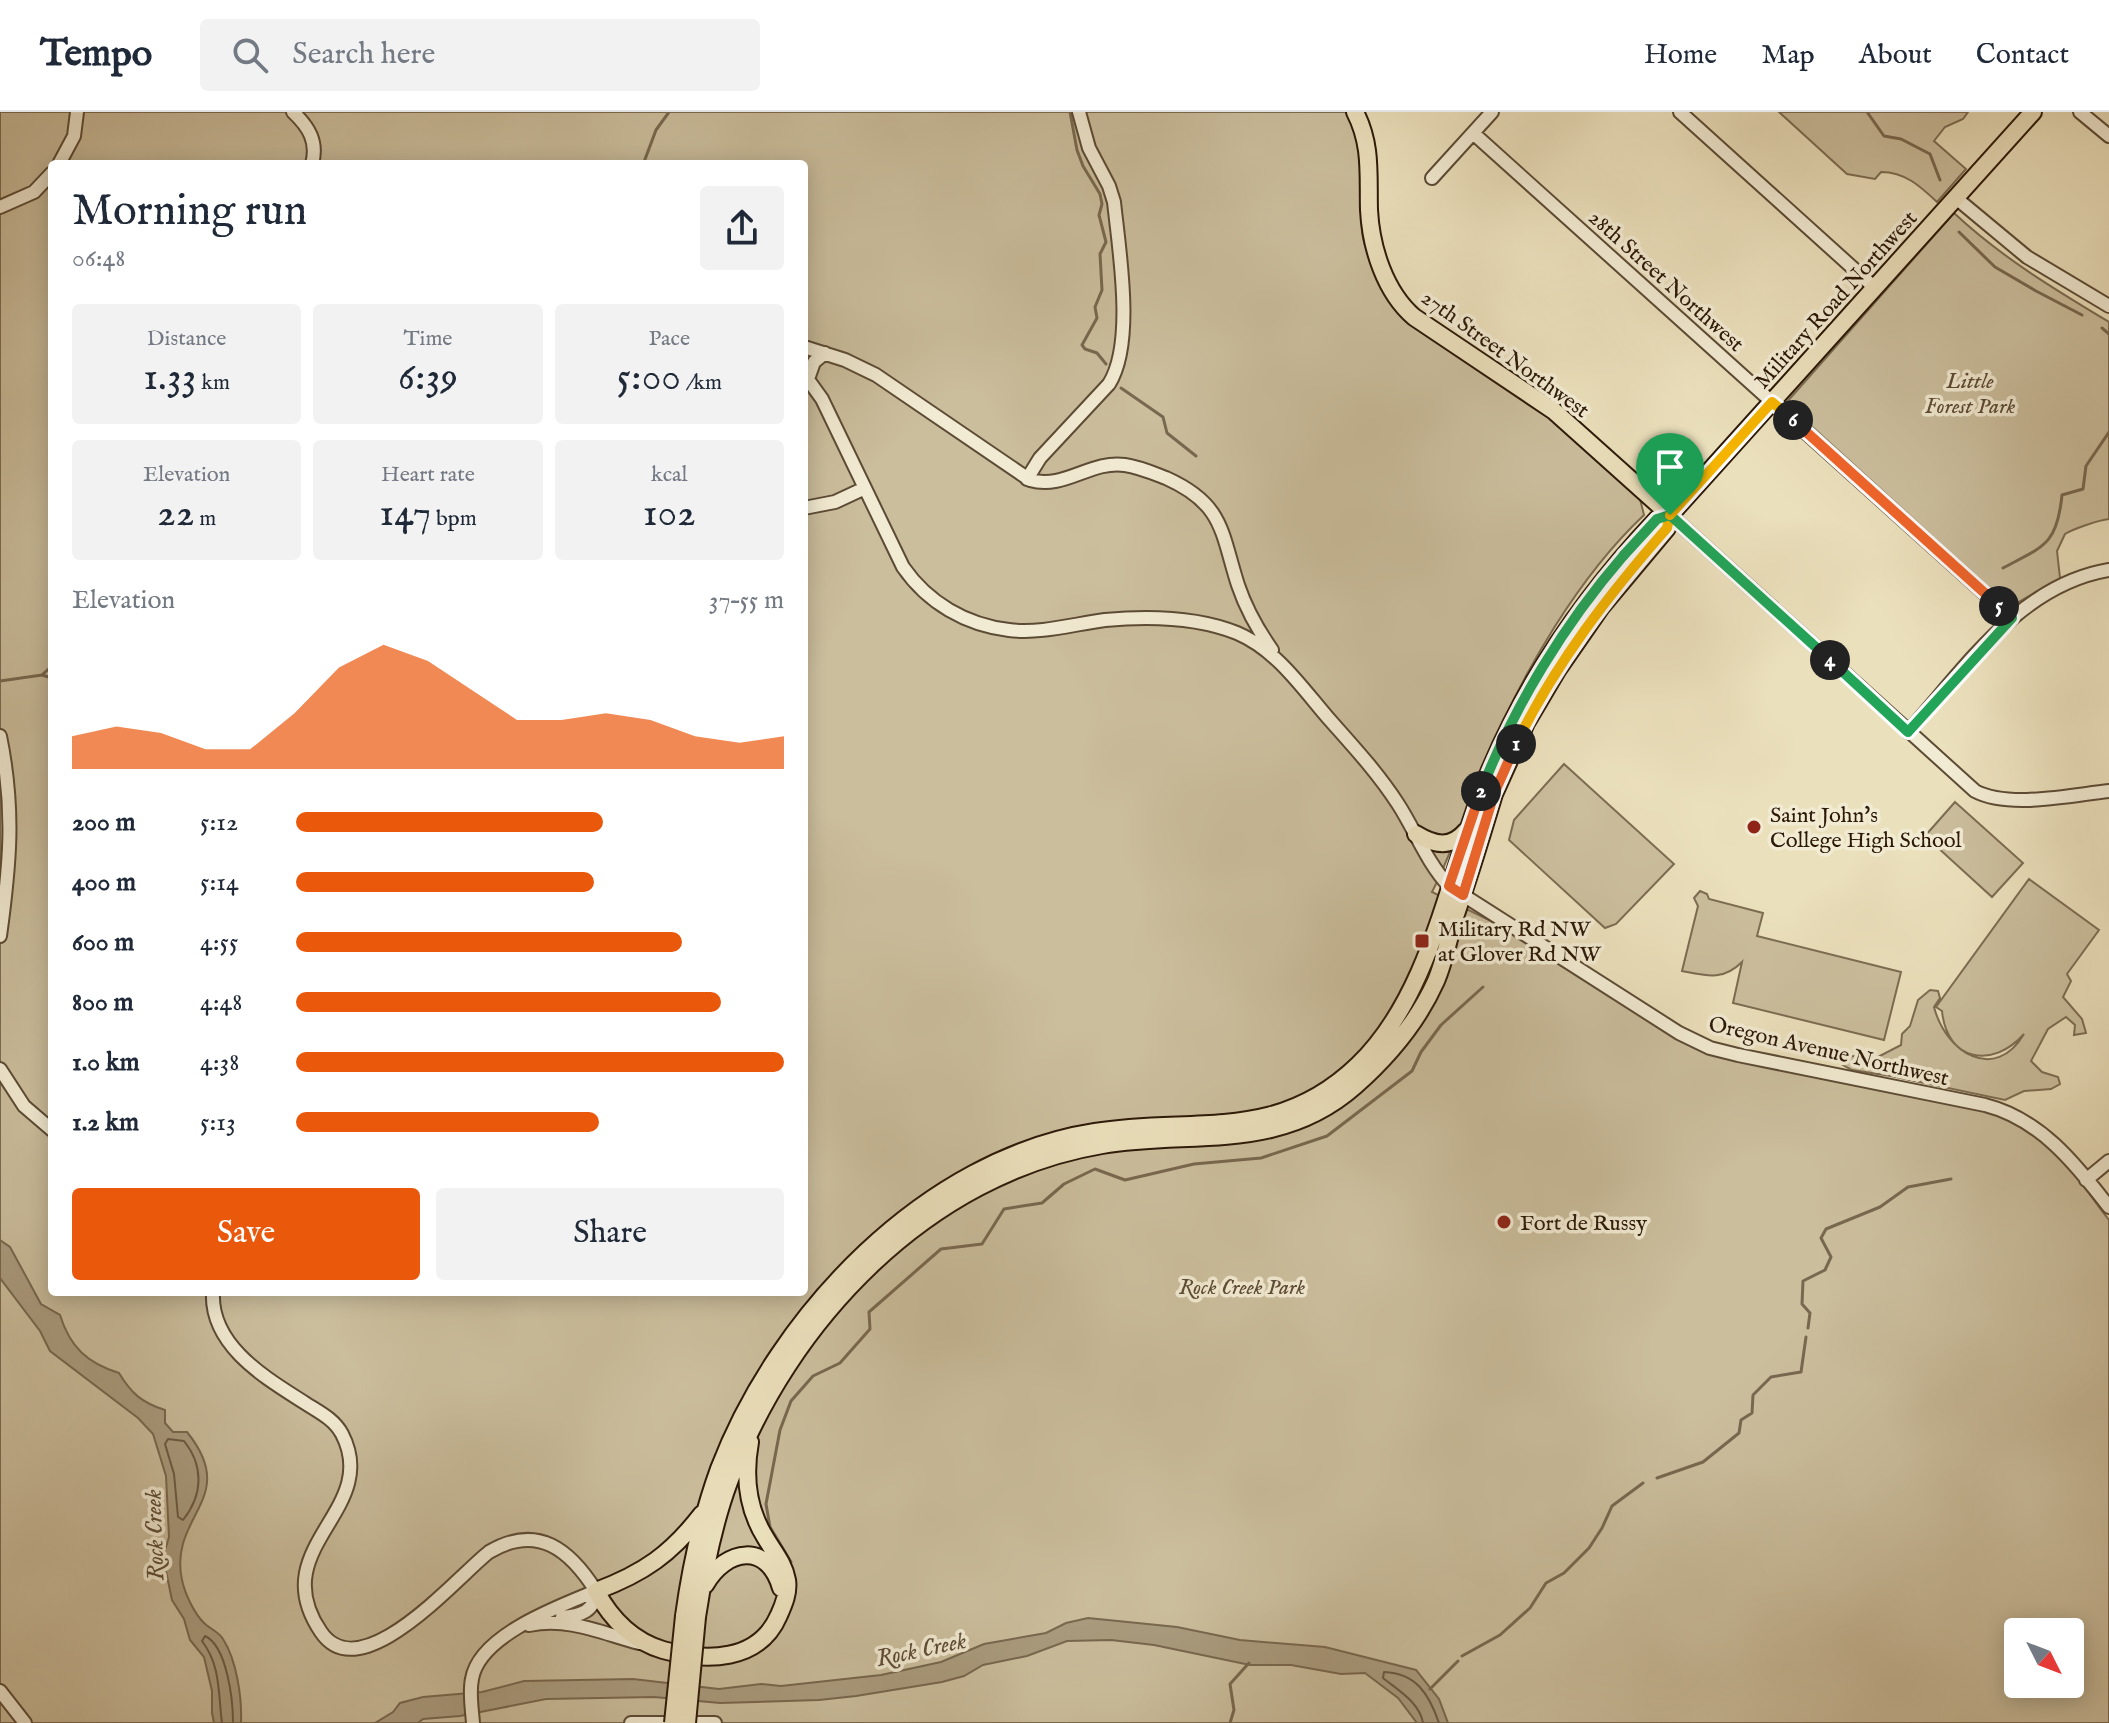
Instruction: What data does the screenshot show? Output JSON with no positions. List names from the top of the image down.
{
  "streets": {
    "main road": ["Military Road Northwest", "27th Street Northwest"],
    "street": ["28th Street Northwest", "Oregon Avenue Northwest"]
  },
  "crossings": [
    ["28th Street Northwest", "Military Road Northwest"],
    ["Military Road Northwest", "27th Street Northwest"],
    ["Military Road Northwest", "Oregon Avenue Northwest"]
  ],
  "water": ["Rock Creek"],
  "parks": ["Little Forest Park", "Rock Creek Park"],
  "places": {
    "other": ["Saint John's College High School", "Fort de Russy"],
    "transit": ["Military Rd NW at Glover Rd NW"]
  },
  "north": "bottom right",
  "page": {
    "header": "Tempo",
    "search": "Search here",
    "nav": [
      "Home",
      "Map",
      "About",
      "Contact"
    ],
    "heading": ["Morning run", "06:48"],
    "stats": [
      ["Distance", "1.33 km"],
      ["Time", "6:39"],
      ["Pace", "5:00 /km"],
      ["Elevation", "22 m"],
      ["Heart rate", "147 bpm"],
      ["kcal", "102"]
    ],
    "pins": [
      "6",
      "5",
      "4",
      "1",
      "2"
    ],
    "chart": ["Elevation", "37–55 m"],
    "list": [
      {
        "name": "200 m",
        "note": "5:12"
      },
      {
        "name": "400 m",
        "note": "5:14"
      },
      {
        "name": "600 m",
        "note": "4:55"
      },
      {
        "name": "800 m",
        "note": "4:48"
      },
      {
        "name": "1.0 km",
        "note": "4:38"
      },
      {
        "name": "1.2 km",
        "note": "5:13"
      }
    ],
    "buttons": ["Save", "Share"]
  }
}
